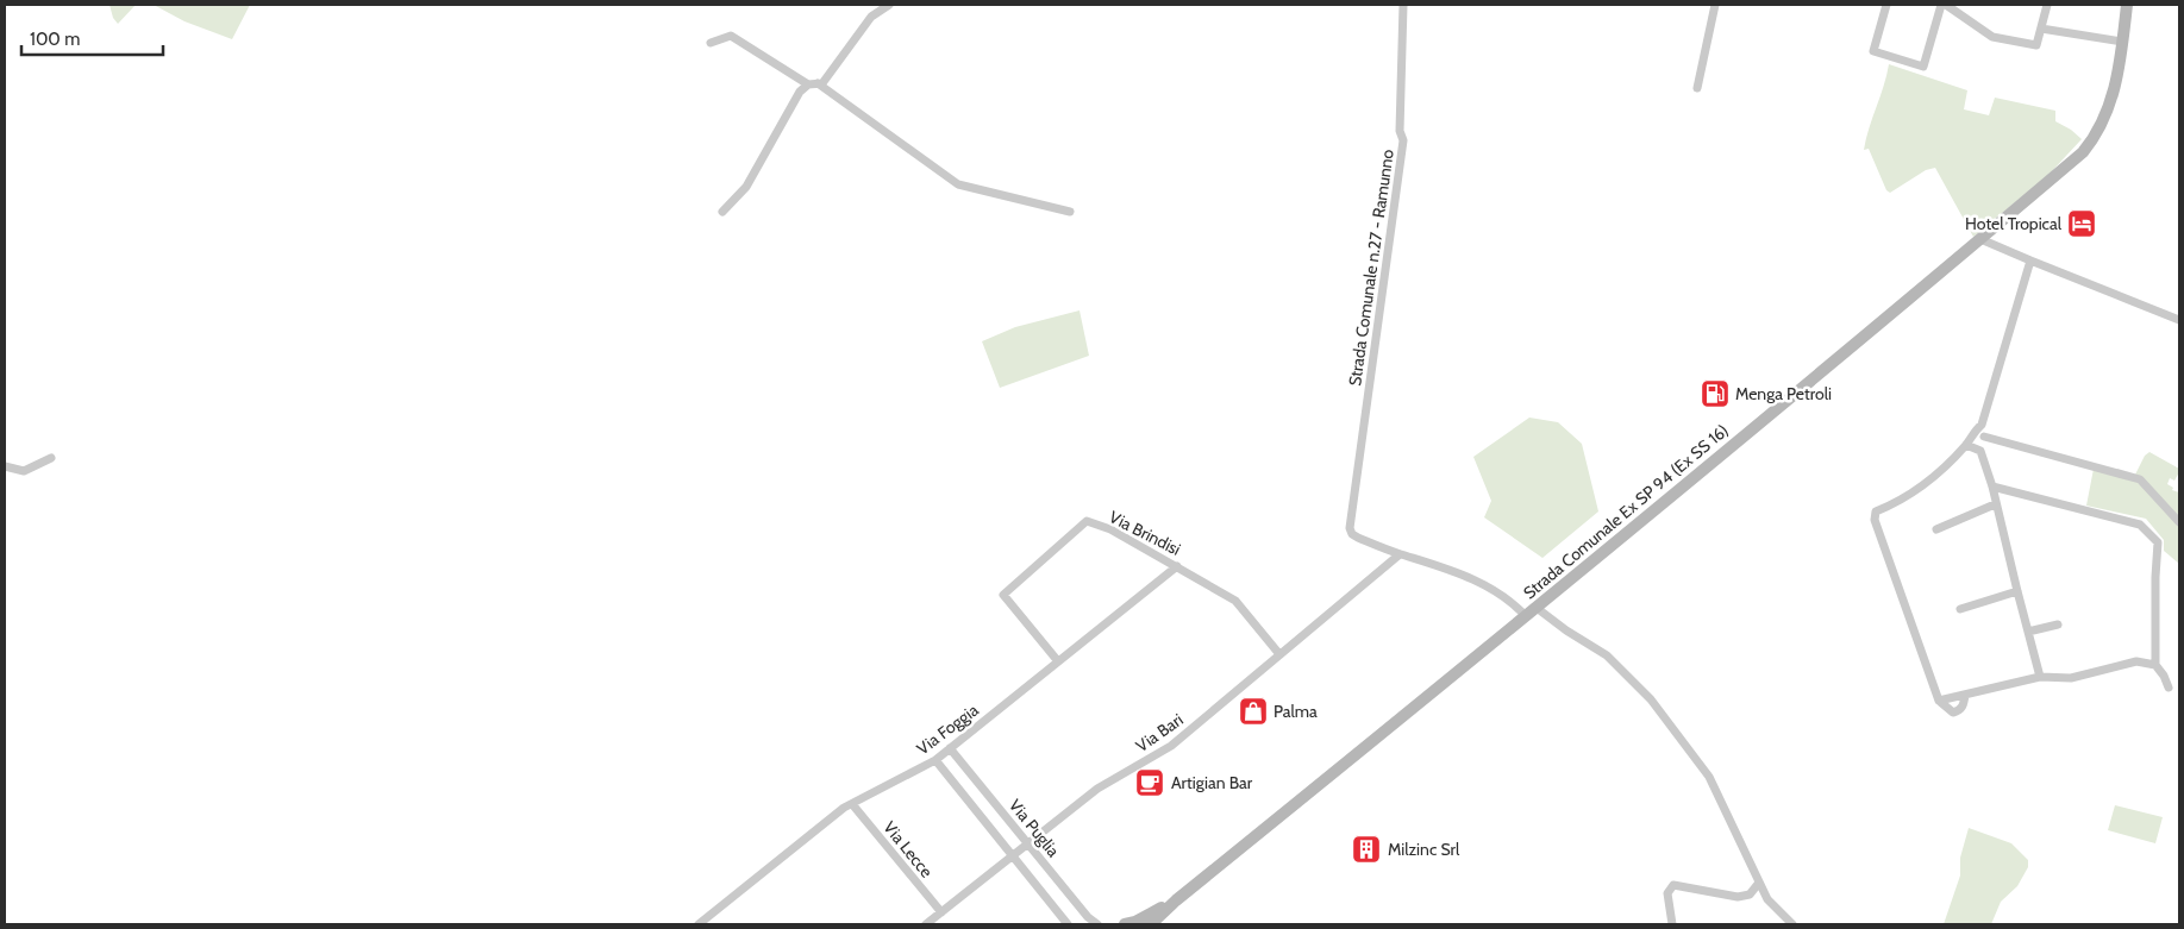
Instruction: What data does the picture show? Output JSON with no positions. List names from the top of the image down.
{
  "streets": {
    "main road": ["Strada Comunale Ex SP 94 (Ex SS 16)"],
    "street": [
      "Strada Comunale n.27 - Ramunno",
      "Via Brindisi",
      "Via Foggia",
      "Via Bari",
      "Via Puglia",
      "Via Lecce"
    ]
  },
  "crossings": [
    ["Strada Comunale n.27 - Ramunno", "Via Bari"],
    ["Via Brindisi", "Via Foggia"],
    ["Via Brindisi", "Via Bari"],
    ["Via Foggia", "Via Puglia"],
    ["Via Foggia", "Via Lecce"],
    ["Via Bari", "Via Puglia"],
    ["Via Bari", "Via Lecce"]
  ],
  "places": {
    "hotel": ["Hotel Tropical"],
    "fuel station": ["Menga Petroli"],
    "shop": ["Palma"],
    "cafe": ["Artigian Bar"],
    "building": ["Milzinc Srl"]
  },
  "scale_bar": "100 m"
}
